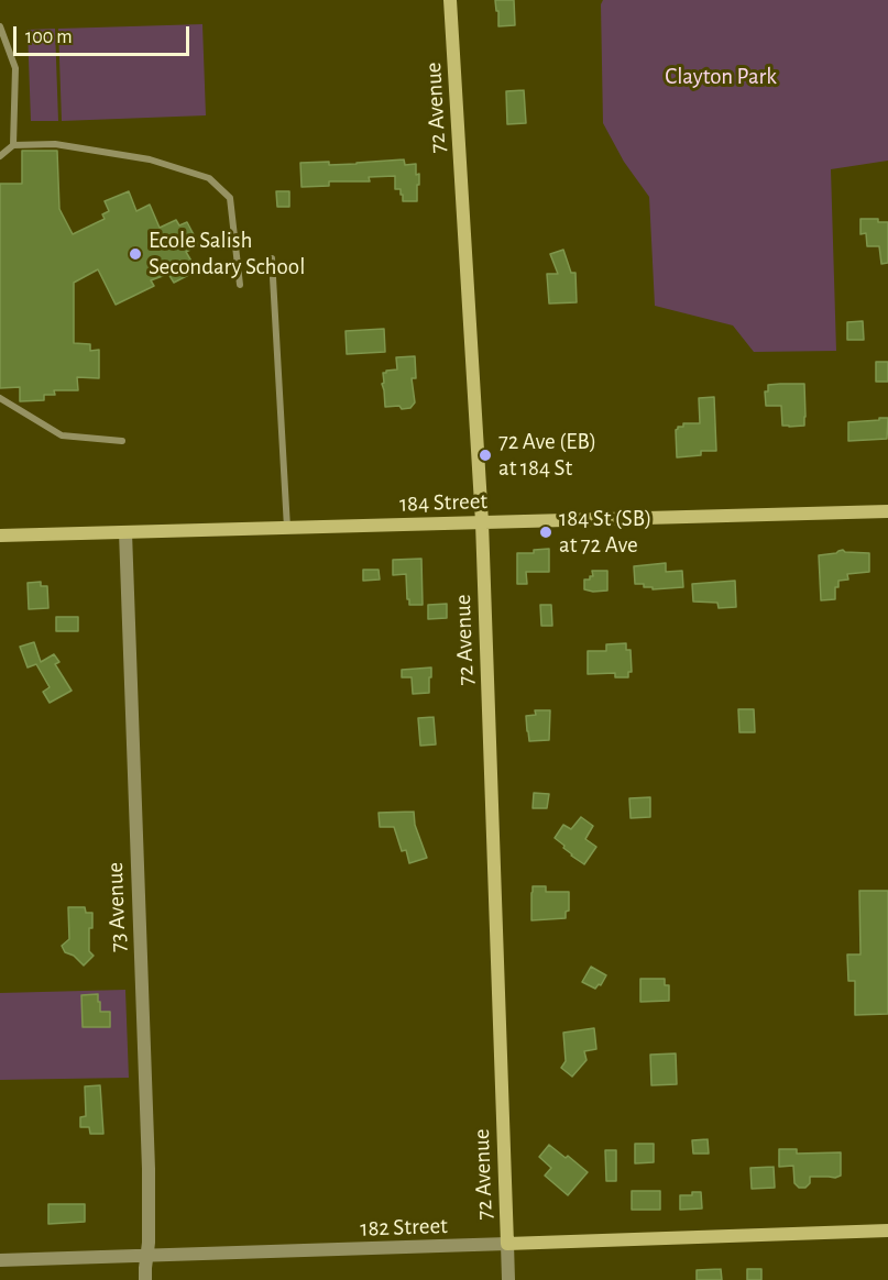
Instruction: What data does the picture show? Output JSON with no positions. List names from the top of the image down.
{
  "streets": {
    "main road": ["72 Avenue", "184 Street", "182 Street"],
    "street": ["73 Avenue"]
  },
  "crossings": [
    ["72 Avenue", "184 Street"],
    ["72 Avenue", "182 Street"],
    ["184 Street", "73 Avenue"],
    ["73 Avenue", "182 Street"]
  ],
  "parks": ["Clayton Park"],
  "places": ["Ecole Salish Secondary School", "72 Ave (EB) at 184 St", "184 St (SB) at 72 Ave"],
  "scale_bar": "100 m"
}
